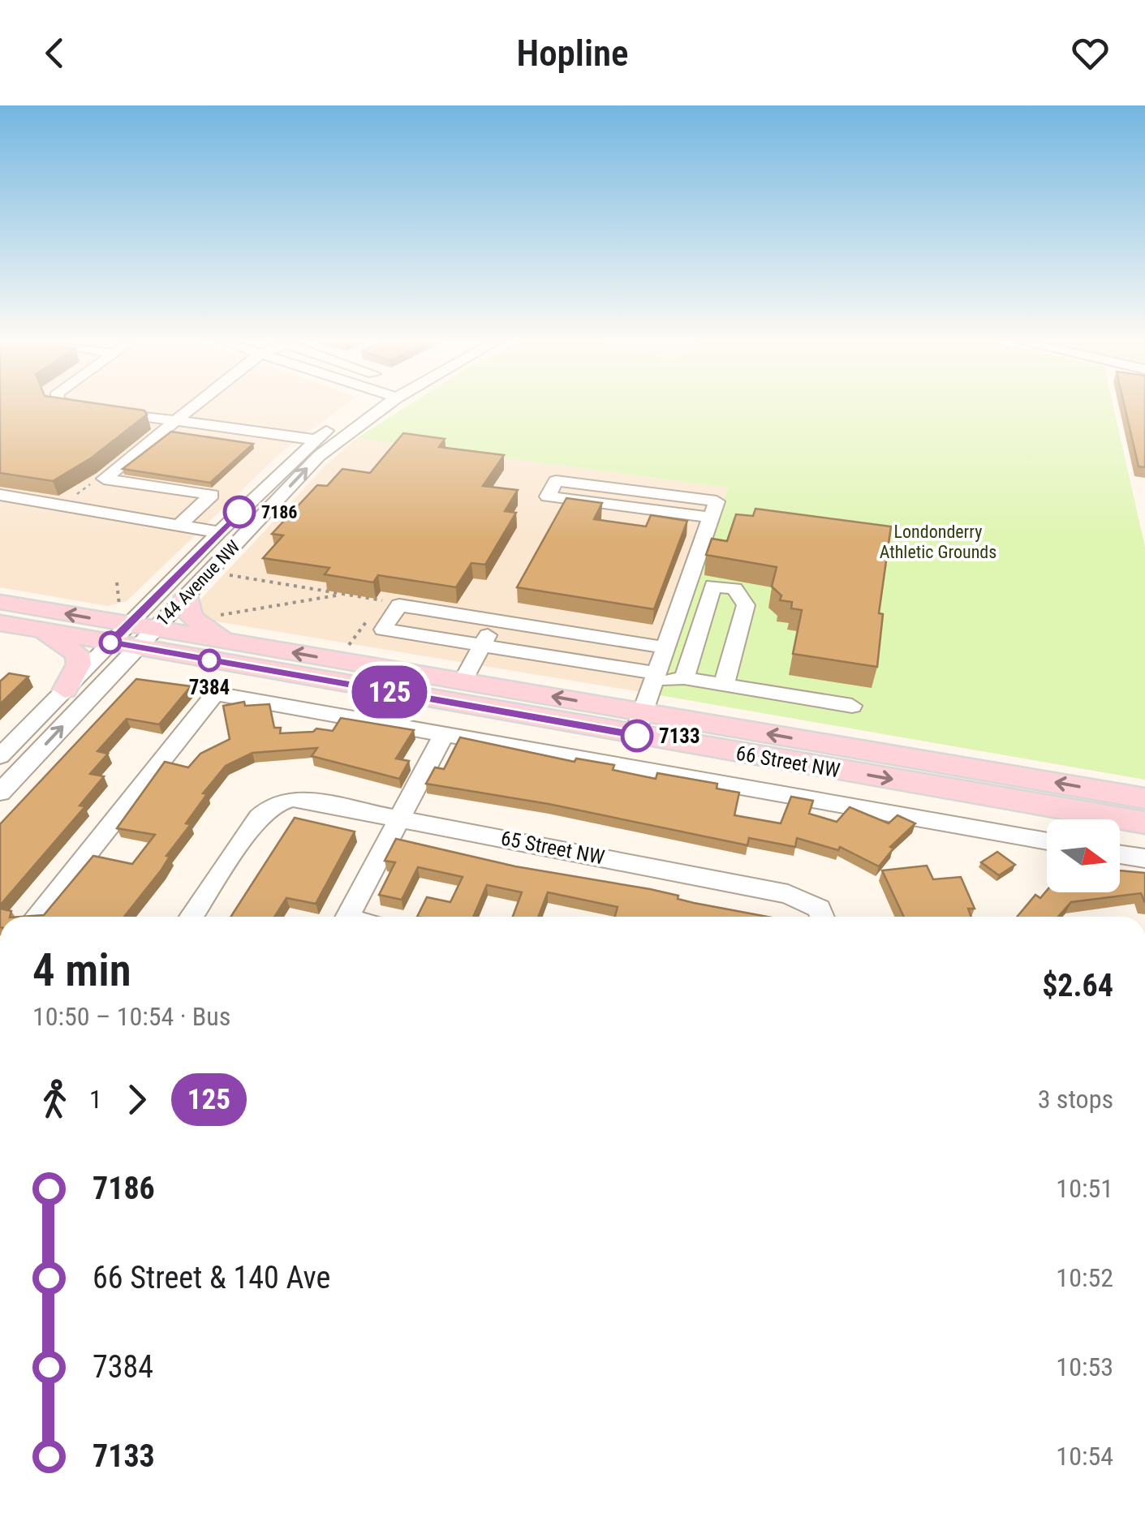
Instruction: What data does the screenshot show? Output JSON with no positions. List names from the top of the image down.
{
  "streets": {
    "main road": ["66 Street NW"],
    "street": ["144 Avenue NW", "65 Street NW"]
  },
  "crossings": [
    ["144 Avenue NW", "66 Street NW"]
  ],
  "parks": ["Londonderry Athletic Grounds"],
  "places": ["7186", "7384", "7133"],
  "lines": ["bus line 125"],
  "north": "right",
  "page": {
    "header": "Hopline",
    "on_map": "125",
    "heading": ["4 min", "10:50 – 10:54 · Bus", "$2.64"],
    "legs": ["1", "125", "3 stops"],
    "list": [
      {
        "name": "7186",
        "value": "10:51"
      },
      {
        "name": "66 Street & 140 Ave",
        "value": "10:52"
      },
      {
        "name": "7384",
        "value": "10:53"
      },
      {
        "name": "7133",
        "value": "10:54"
      }
    ]
  }
}
